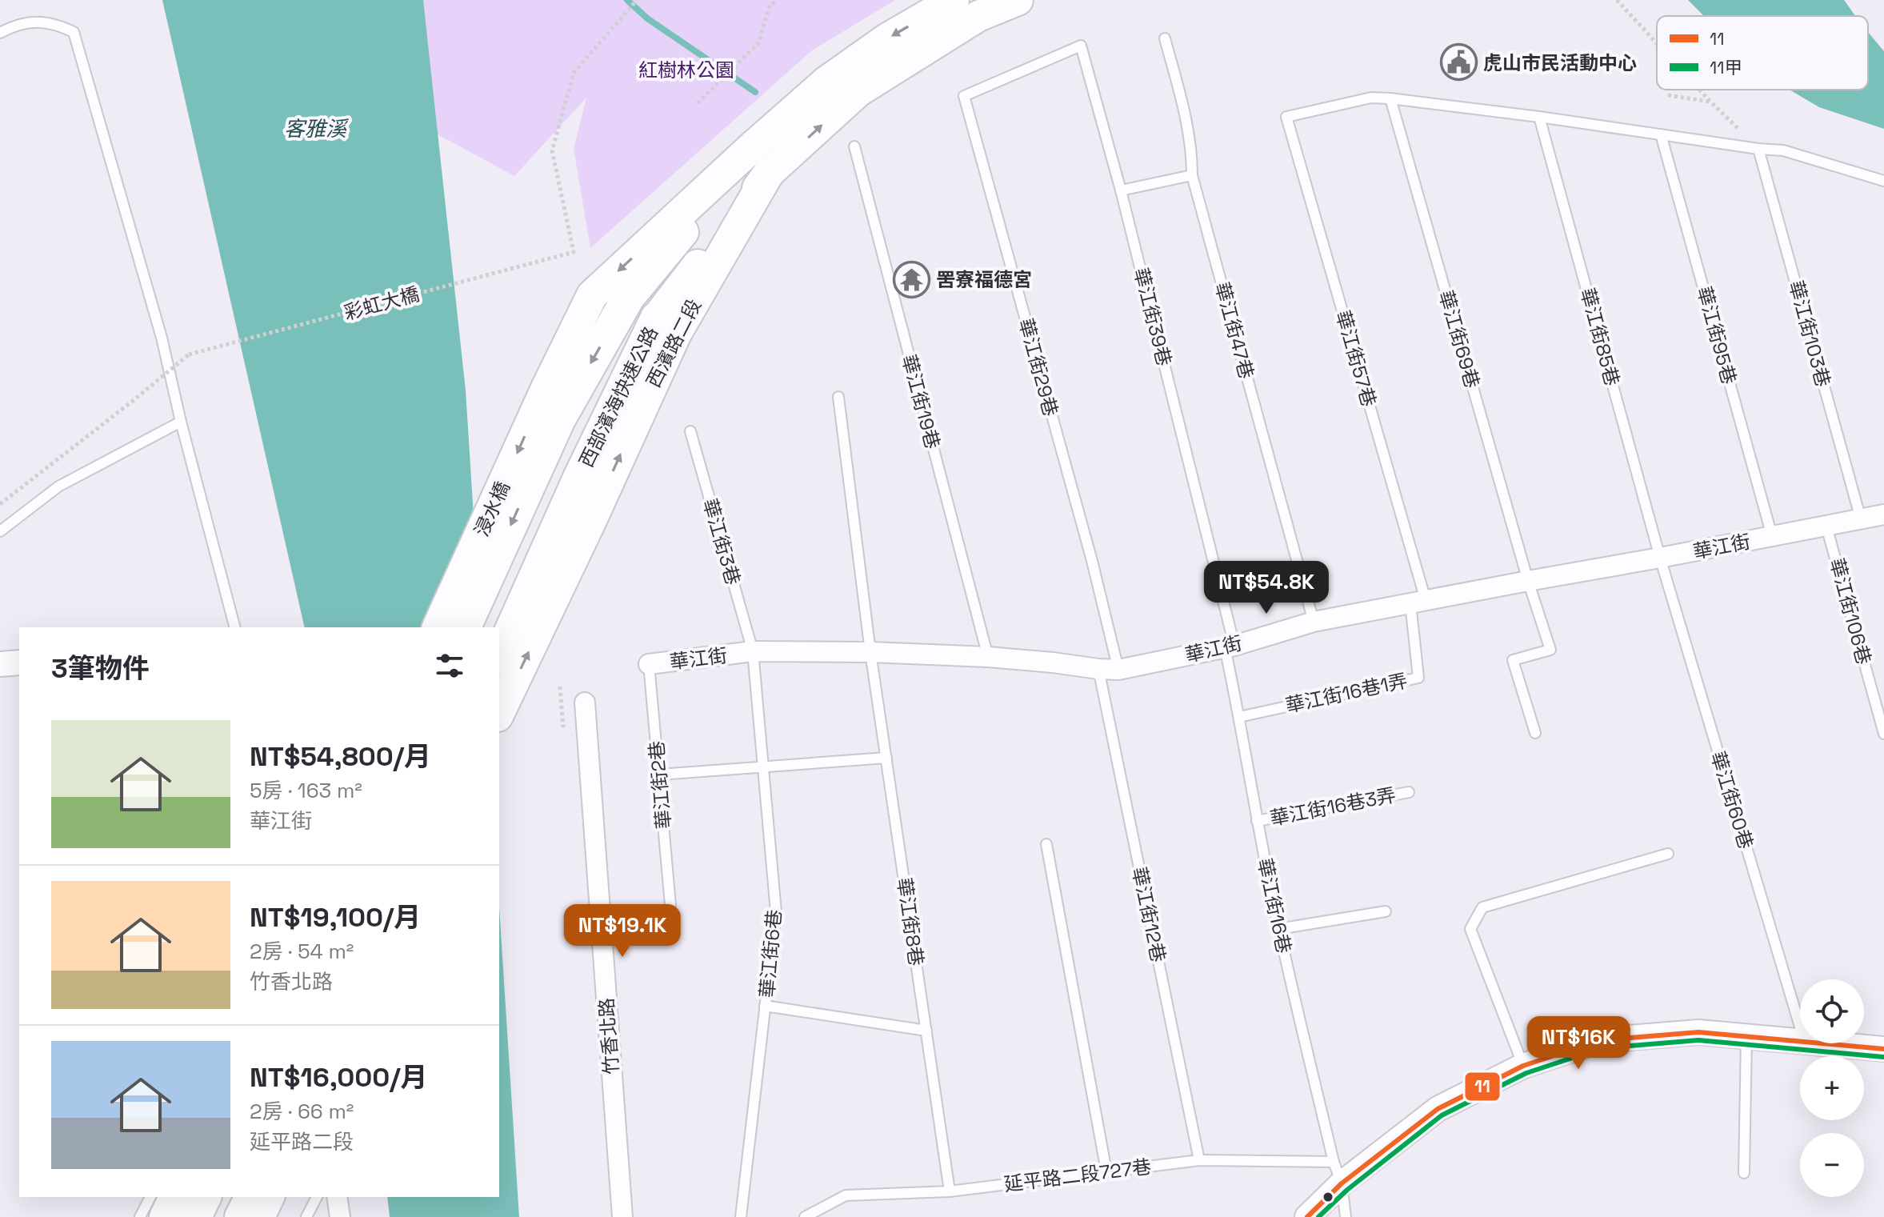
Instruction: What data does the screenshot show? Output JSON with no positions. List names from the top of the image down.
{
  "streets": {
    "highway": ["西部濱海快速公路", "浸水橋"],
    "main road": ["西濱路二段"],
    "street": ["華江街", "竹香北路"],
    "lane": [
      "華江街39巷",
      "華江街47巷",
      "華江街103巷",
      "華江街95巷",
      "華江街85巷",
      "華江街69巷",
      "華江街57巷",
      "華江街29巷",
      "華江街19巷",
      "華江街3巷",
      "華江街106巷",
      "華江街16巷1弄",
      "華江街2巷",
      "華江街60巷",
      "華江街16巷3弄",
      "華江街16巷",
      "華江街12巷",
      "華江街8巷",
      "華江街6巷",
      "延平路二段727巷"
    ],
    "path": ["彩虹大橋"]
  },
  "crossings": [
    ["華江街39巷", "華江街29巷"],
    ["華江街39巷", "華江街"],
    ["華江街39巷", "華江街16巷"],
    ["華江街47巷", "華江街"],
    ["華江街103巷", "華江街"],
    ["華江街95巷", "華江街"],
    ["華江街85巷", "華江街"],
    ["華江街85巷", "華江街60巷"],
    ["華江街69巷", "華江街57巷"],
    ["華江街69巷", "華江街"],
    ["西濱路二段", "西部濱海快速公路"],
    ["華江街57巷", "華江街"],
    ["華江街57巷", "華江街16巷1弄"],
    ["華江街29巷", "華江街"],
    ["西部濱海快速公路", "浸水橋"],
    ["華江街19巷", "華江街"],
    ["華江街3巷", "華江街"],
    ["華江街3巷", "華江街6巷"],
    ["華江街", "華江街106巷"],
    ["華江街", "華江街16巷1弄"],
    ["華江街", "華江街2巷"],
    ["華江街", "華江街60巷"],
    ["華江街", "華江街16巷"],
    ["華江街", "華江街12巷"],
    ["華江街", "華江街8巷"],
    ["華江街", "華江街6巷"],
    ["華江街16巷1弄", "華江街16巷"],
    ["華江街16巷3弄", "華江街16巷"],
    ["華江街16巷", "延平路二段727巷"],
    ["華江街12巷", "延平路二段727巷"],
    ["華江街8巷", "延平路二段727巷"]
  ],
  "one_way": ["浸水橋"],
  "water": ["客雅溪"],
  "parks": ["紅樹林公園"],
  "places": {
    "public building": ["虎山市民活動中心"],
    "temple": ["罟寮福德宮"]
  },
  "lines": ["transit line 11", "transit line 11甲"],
  "legend": ["11", "11甲"],
  "page": {
    "price": ["NT$54.8K", "NT$19.1K", "NT$16K"],
    "heading": "3筆物件",
    "list": [
      {
        "name": "NT$54,800/月",
        "note": "5房 · 163 m² · 華江街"
      },
      {
        "name": "NT$19,100/月",
        "note": "2房 · 54 m² · 竹香北路"
      },
      {
        "name": "NT$16,000/月",
        "note": "2房 · 66 m² · 延平路二段"
      }
    ],
    "map_buttons": ["+", "−"]
  }
}
